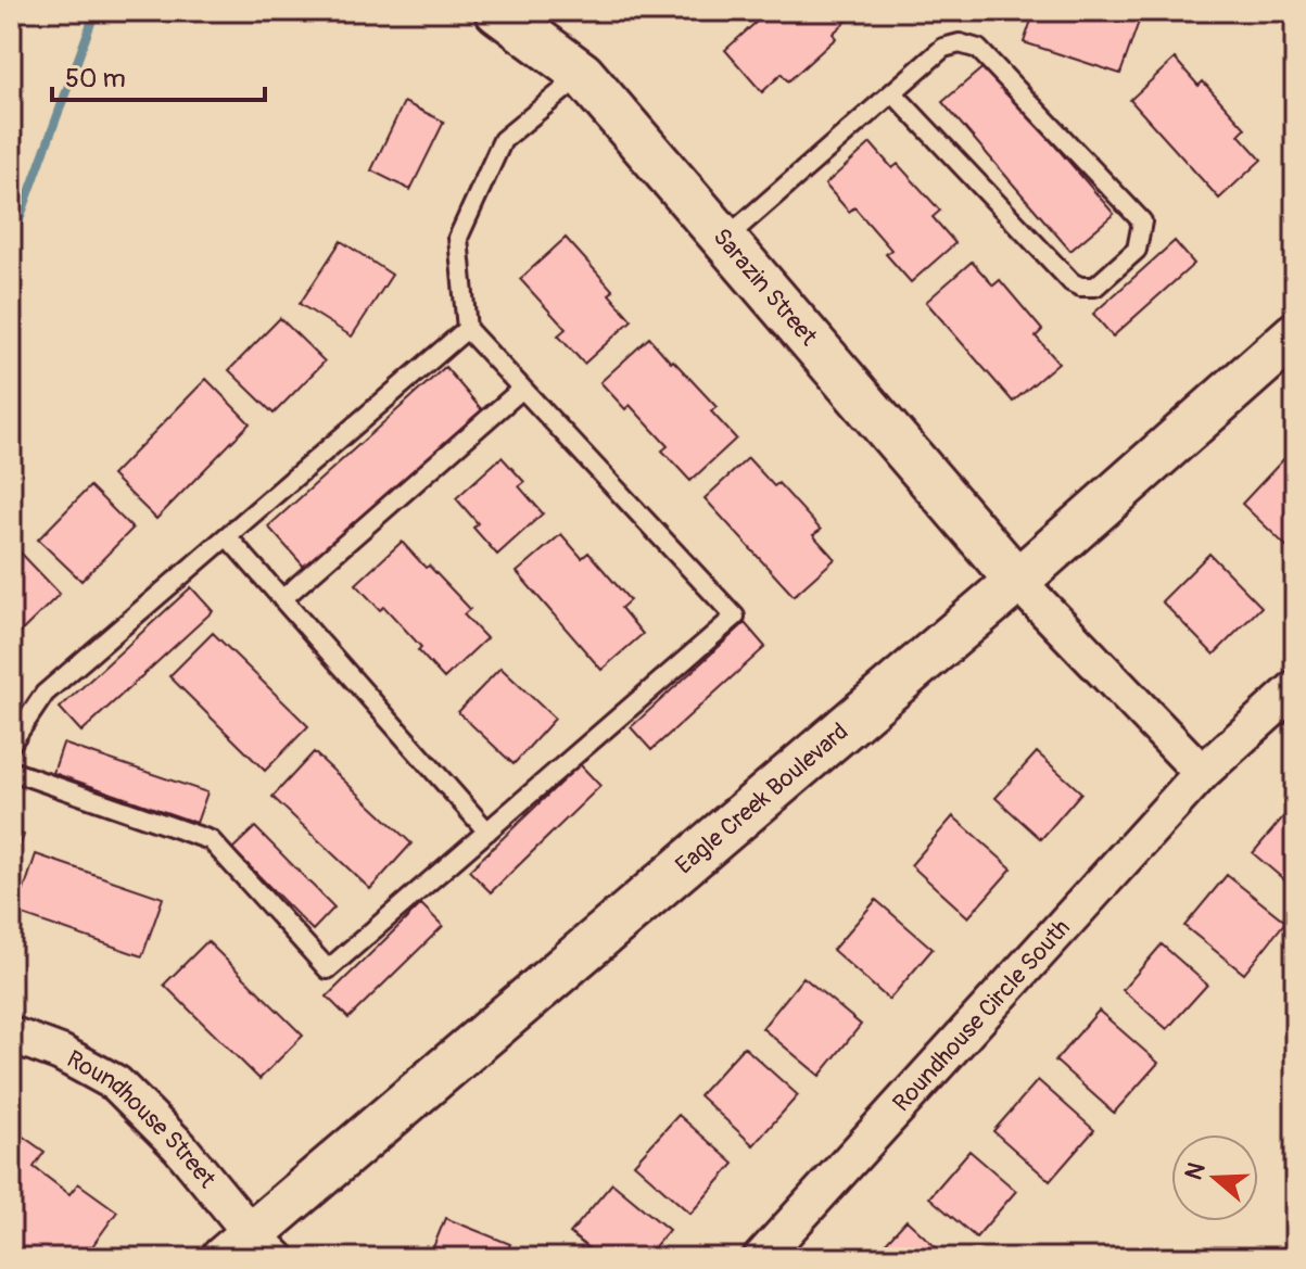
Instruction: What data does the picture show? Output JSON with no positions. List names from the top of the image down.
{
  "streets": {
    "street": [
      "Sarazin Street",
      "Eagle Creek Boulevard",
      "Roundhouse Circle South",
      "Roundhouse Street"
    ]
  },
  "crossings": [
    ["Sarazin Street", "Eagle Creek Boulevard"],
    ["Eagle Creek Boulevard", "Roundhouse Street"]
  ],
  "scale_bar": "50 m",
  "north": "left"
}
